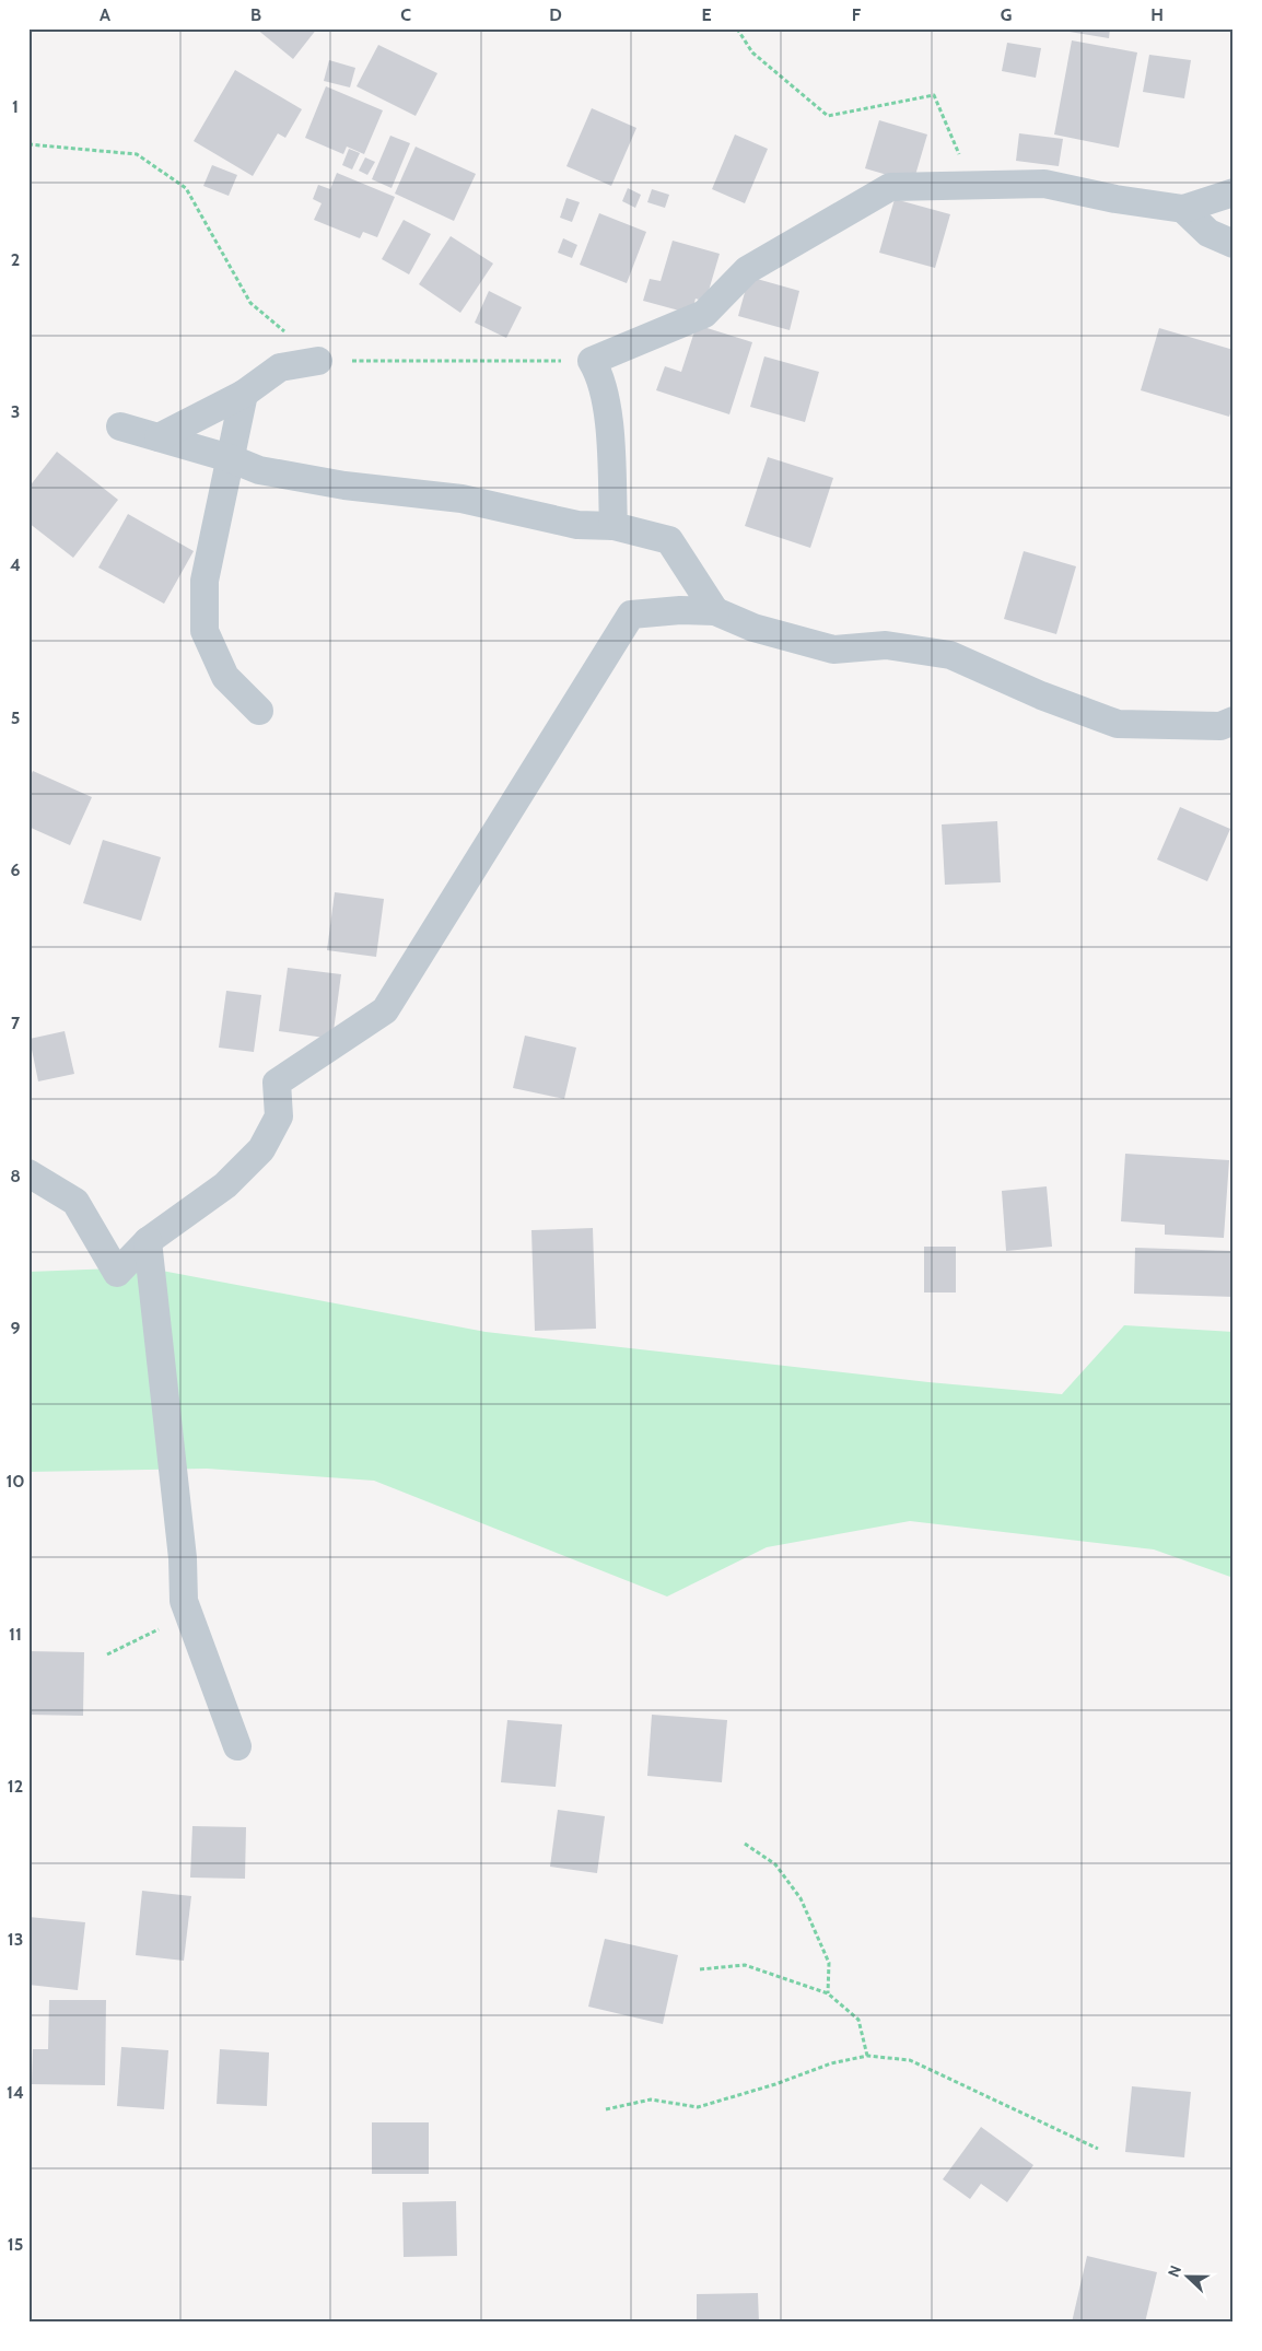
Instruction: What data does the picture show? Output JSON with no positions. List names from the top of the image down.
{
  "north": "left",
  "grid": {
    "columns": [
      "A",
      "B",
      "C",
      "D",
      "E",
      "F",
      "G",
      "H"
    ],
    "rows": [
      "1",
      "2",
      "3",
      "4",
      "5",
      "6",
      "7",
      "8",
      "9",
      "10",
      "11",
      "12",
      "13",
      "14",
      "15"
    ]
  }
}
